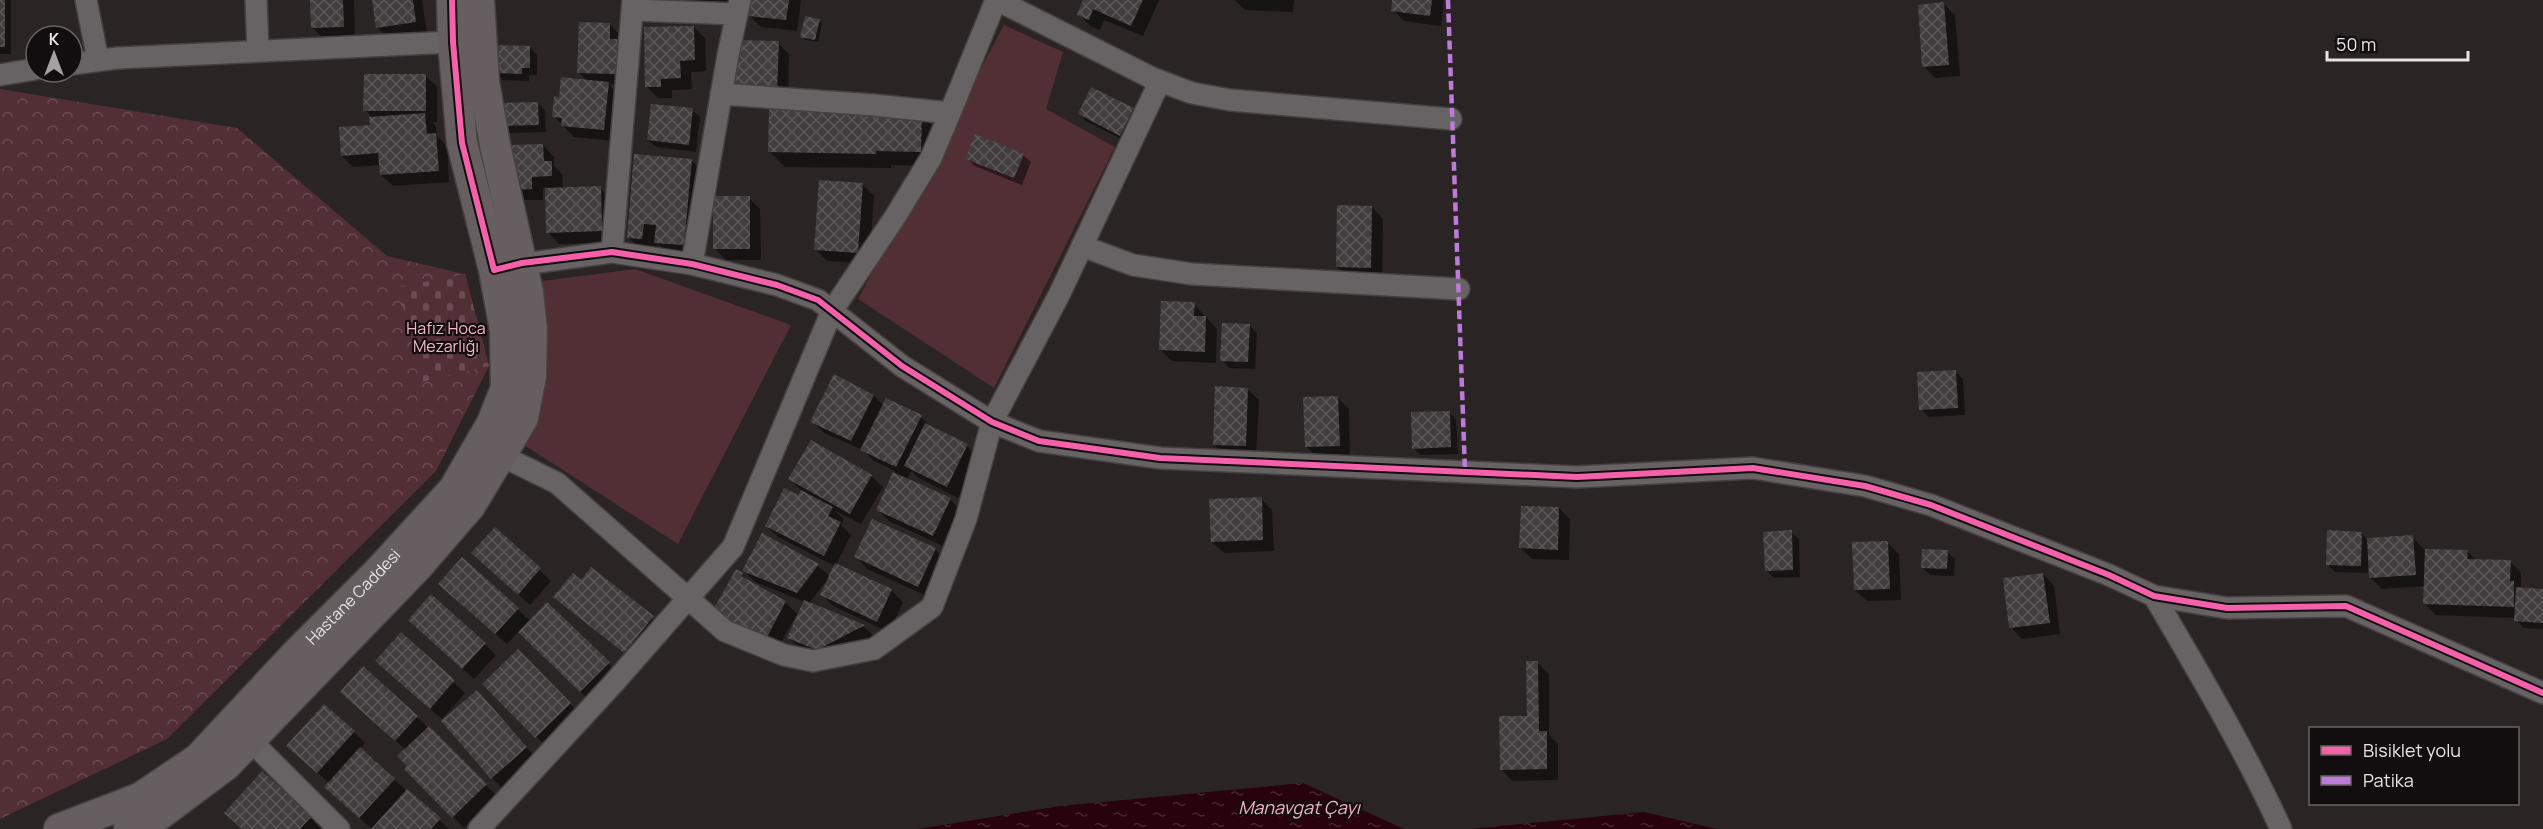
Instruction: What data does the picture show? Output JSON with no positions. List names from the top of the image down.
{
  "streets": {
    "main road": ["Hastane Caddesi"]
  },
  "water": ["Manavgat Çayı"],
  "parks": ["Hafız Hoca Mezarlığı"],
  "legend": ["Bisiklet yolu", "Patika"],
  "scale_bar": "50 m",
  "north": "top"
}
